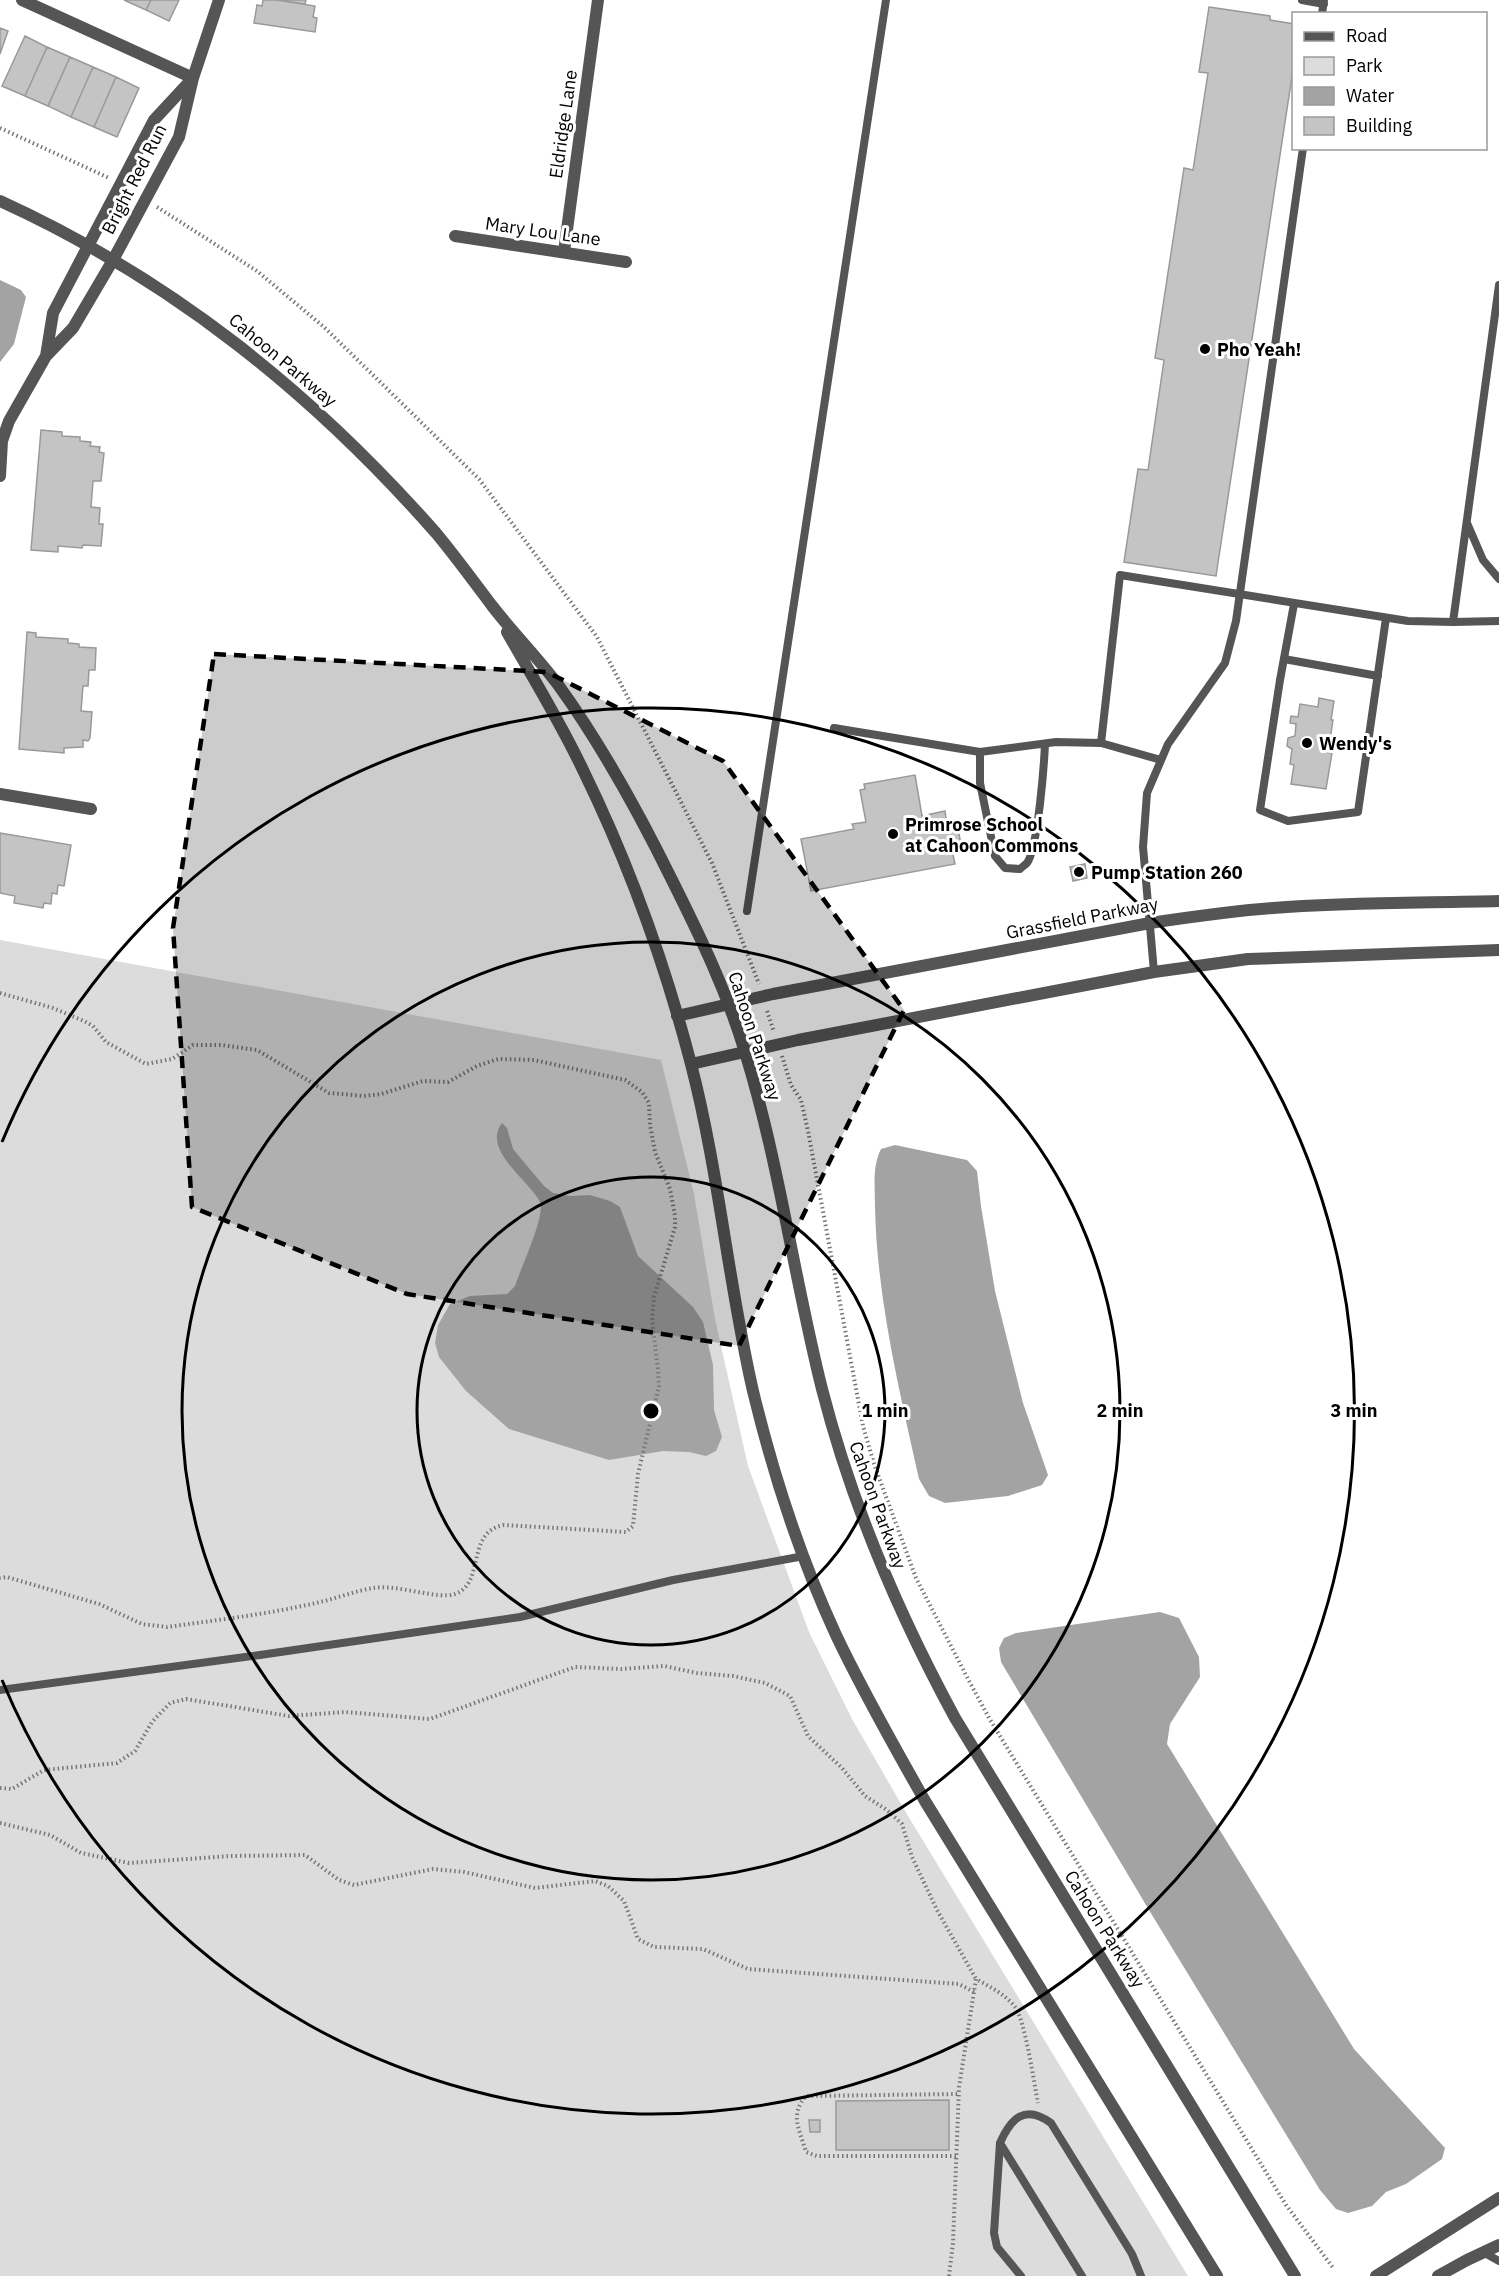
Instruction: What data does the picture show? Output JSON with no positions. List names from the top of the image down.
{
  "streets": {
    "street": [
      "Eldridge Lane",
      "Bright Red Run",
      "Mary Lou Lane",
      "Cahoon Parkway",
      "Grassfield Parkway"
    ]
  },
  "crossings": [
    ["Eldridge Lane", "Mary Lou Lane"],
    ["Bright Red Run", "Cahoon Parkway"],
    ["Cahoon Parkway", "Grassfield Parkway"]
  ],
  "places": [
    "Pho Yeah!",
    "Wendy's",
    "Primrose School at Cahoon Commons",
    "Pump Station 260"
  ],
  "legend": [
    "Road",
    "Park",
    "Water",
    "Building"
  ],
  "rings": ["1 min", "2 min", "3 min"]
}
